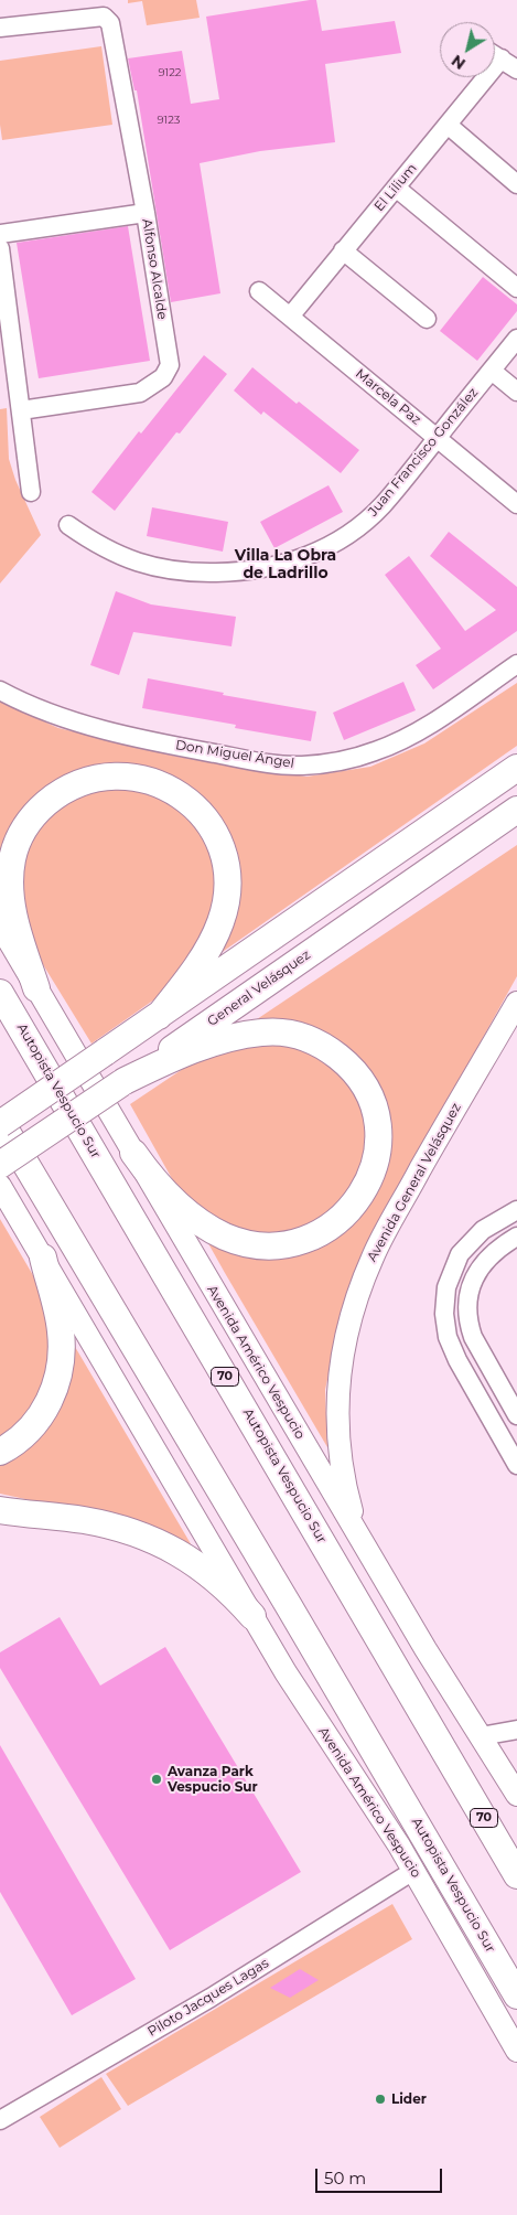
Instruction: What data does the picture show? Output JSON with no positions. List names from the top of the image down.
{
  "streets": {
    "highway": ["General Velásquez", "Autopista Vespucio Sur", "70"],
    "main road": ["Avenida General Velásquez", "Avenida Américo Vespucio"],
    "street": [
      "El Lilium",
      "Alfonso Alcalde",
      "Marcela Paz",
      "Juan Francisco González",
      "Don Miguel Ángel",
      "Piloto Jacques Lagas"
    ]
  },
  "crossings": [
    ["El Lilium", "Marcela Paz"],
    ["Marcela Paz", "Juan Francisco González"],
    ["Avenida General Velásquez", "Avenida Américo Vespucio"],
    ["Avenida Américo Vespucio", "Piloto Jacques Lagas"]
  ],
  "districts": ["Villa La Obra de Ladrillo"],
  "places": ["Avanza Park Vespucio Sur", "Lider"],
  "house_numbers": ["9122", "9123"],
  "scale_bar": "50 m",
  "north": "bottom left"
}
